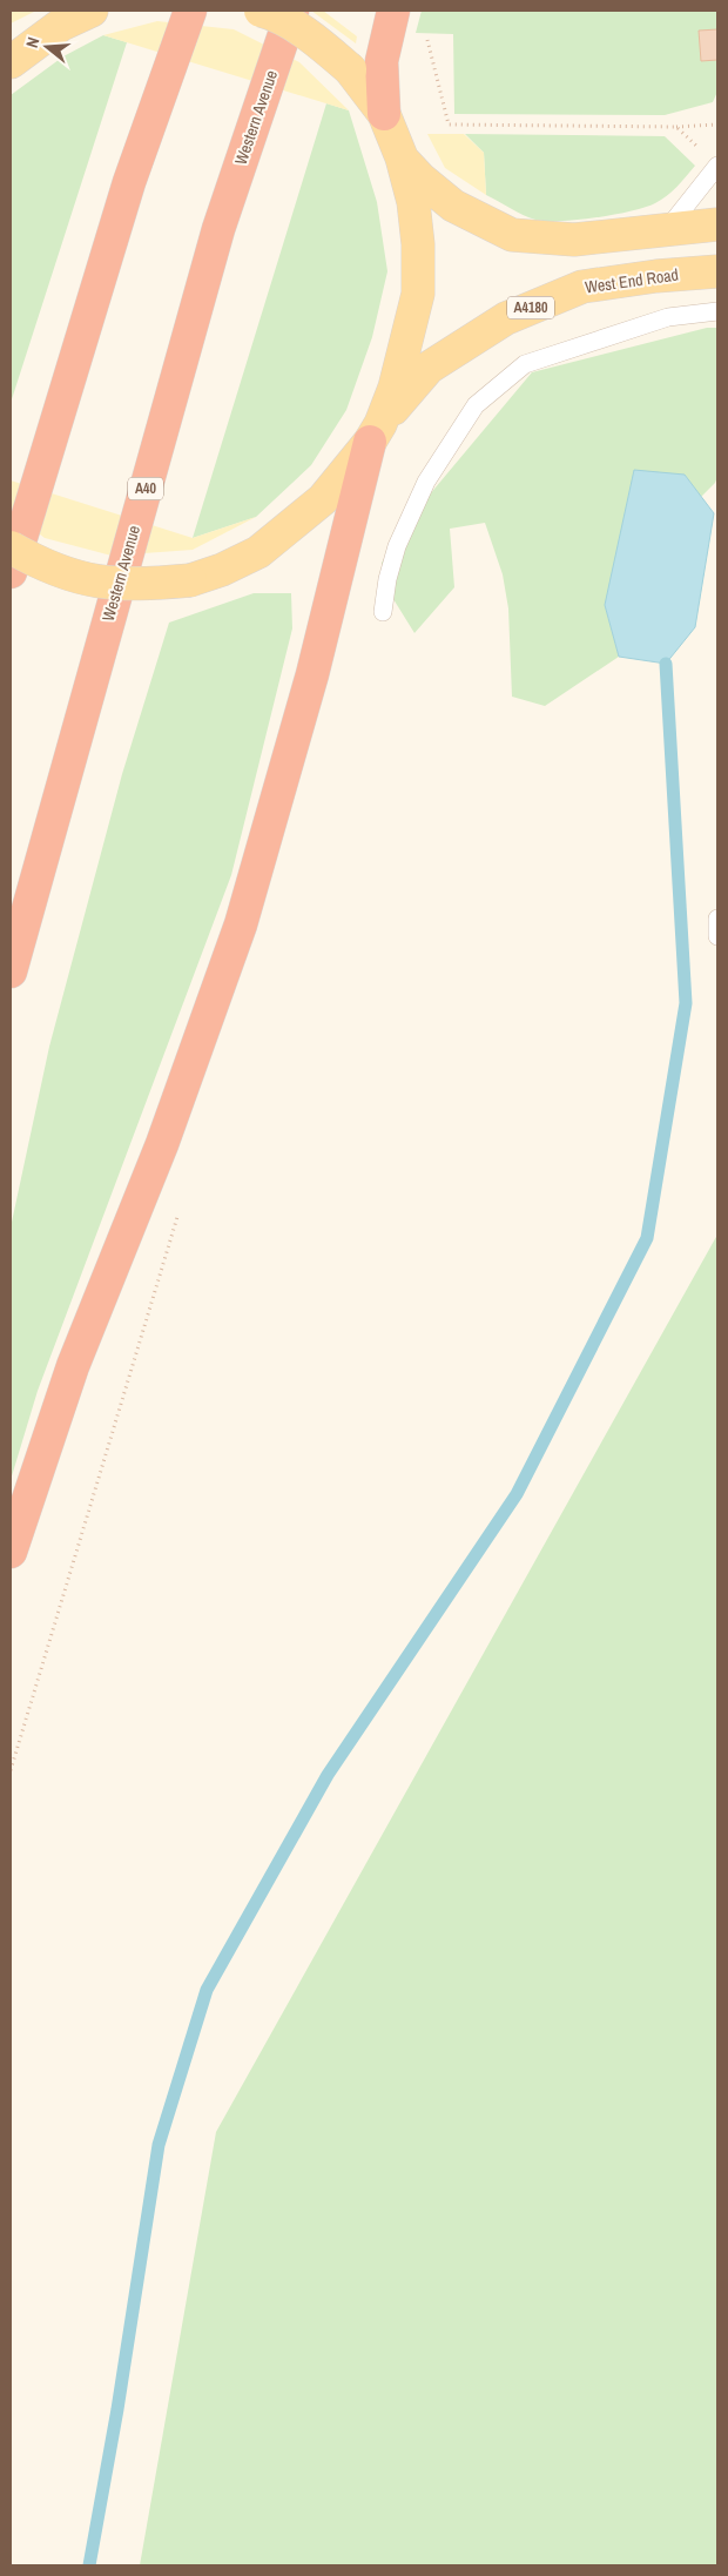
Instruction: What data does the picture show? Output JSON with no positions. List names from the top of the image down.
{
  "streets": {
    "highway": ["Western Avenue", "A40"],
    "main road": ["West End Road", "A4180"]
  },
  "north": "left"
}
